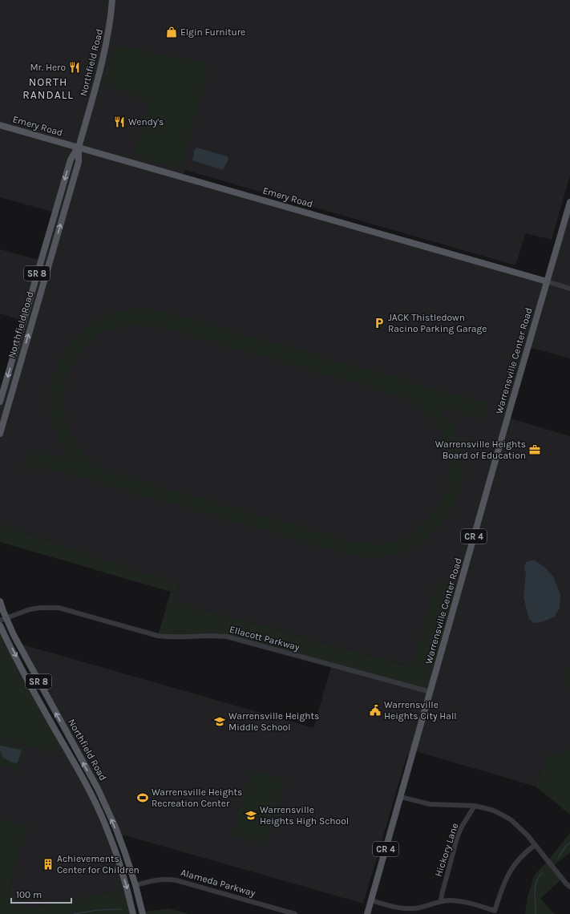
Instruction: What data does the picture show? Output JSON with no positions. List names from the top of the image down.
{
  "streets": {
    "main road": [
      "Northfield Road",
      "Emery Road",
      "SR 8",
      "Warrensville Center Road",
      "CR 4"
    ],
    "street": ["Ellacott Parkway", "Hickory Lane", "Alameda Parkway"]
  },
  "crossings": [
    ["Northfield Road", "Emery Road"],
    ["Northfield Road", "Ellacott Parkway"],
    ["Northfield Road", "Alameda Parkway"],
    ["Emery Road", "Warrensville Center Road"],
    ["Warrensville Center Road", "Ellacott Parkway"]
  ],
  "districts": ["NORTH RANDALL"],
  "places": {
    "shop": ["Elgin Furniture"],
    "restaurant": ["Mr. Hero", "Wendy's"],
    "parking": ["JACK Thistledown Racino Parking Garage"],
    "office": ["Warrensville Heights Board of Education"],
    "public building": ["Warrensville Heights City Hall"],
    "school or university": ["Warrensville Heights Middle School", "Warrensville Heights High School"],
    "sports": ["Warrensville Heights Recreation Center"],
    "building": ["Achievements Center for Children"]
  },
  "scale_bar": "100 m"
}
